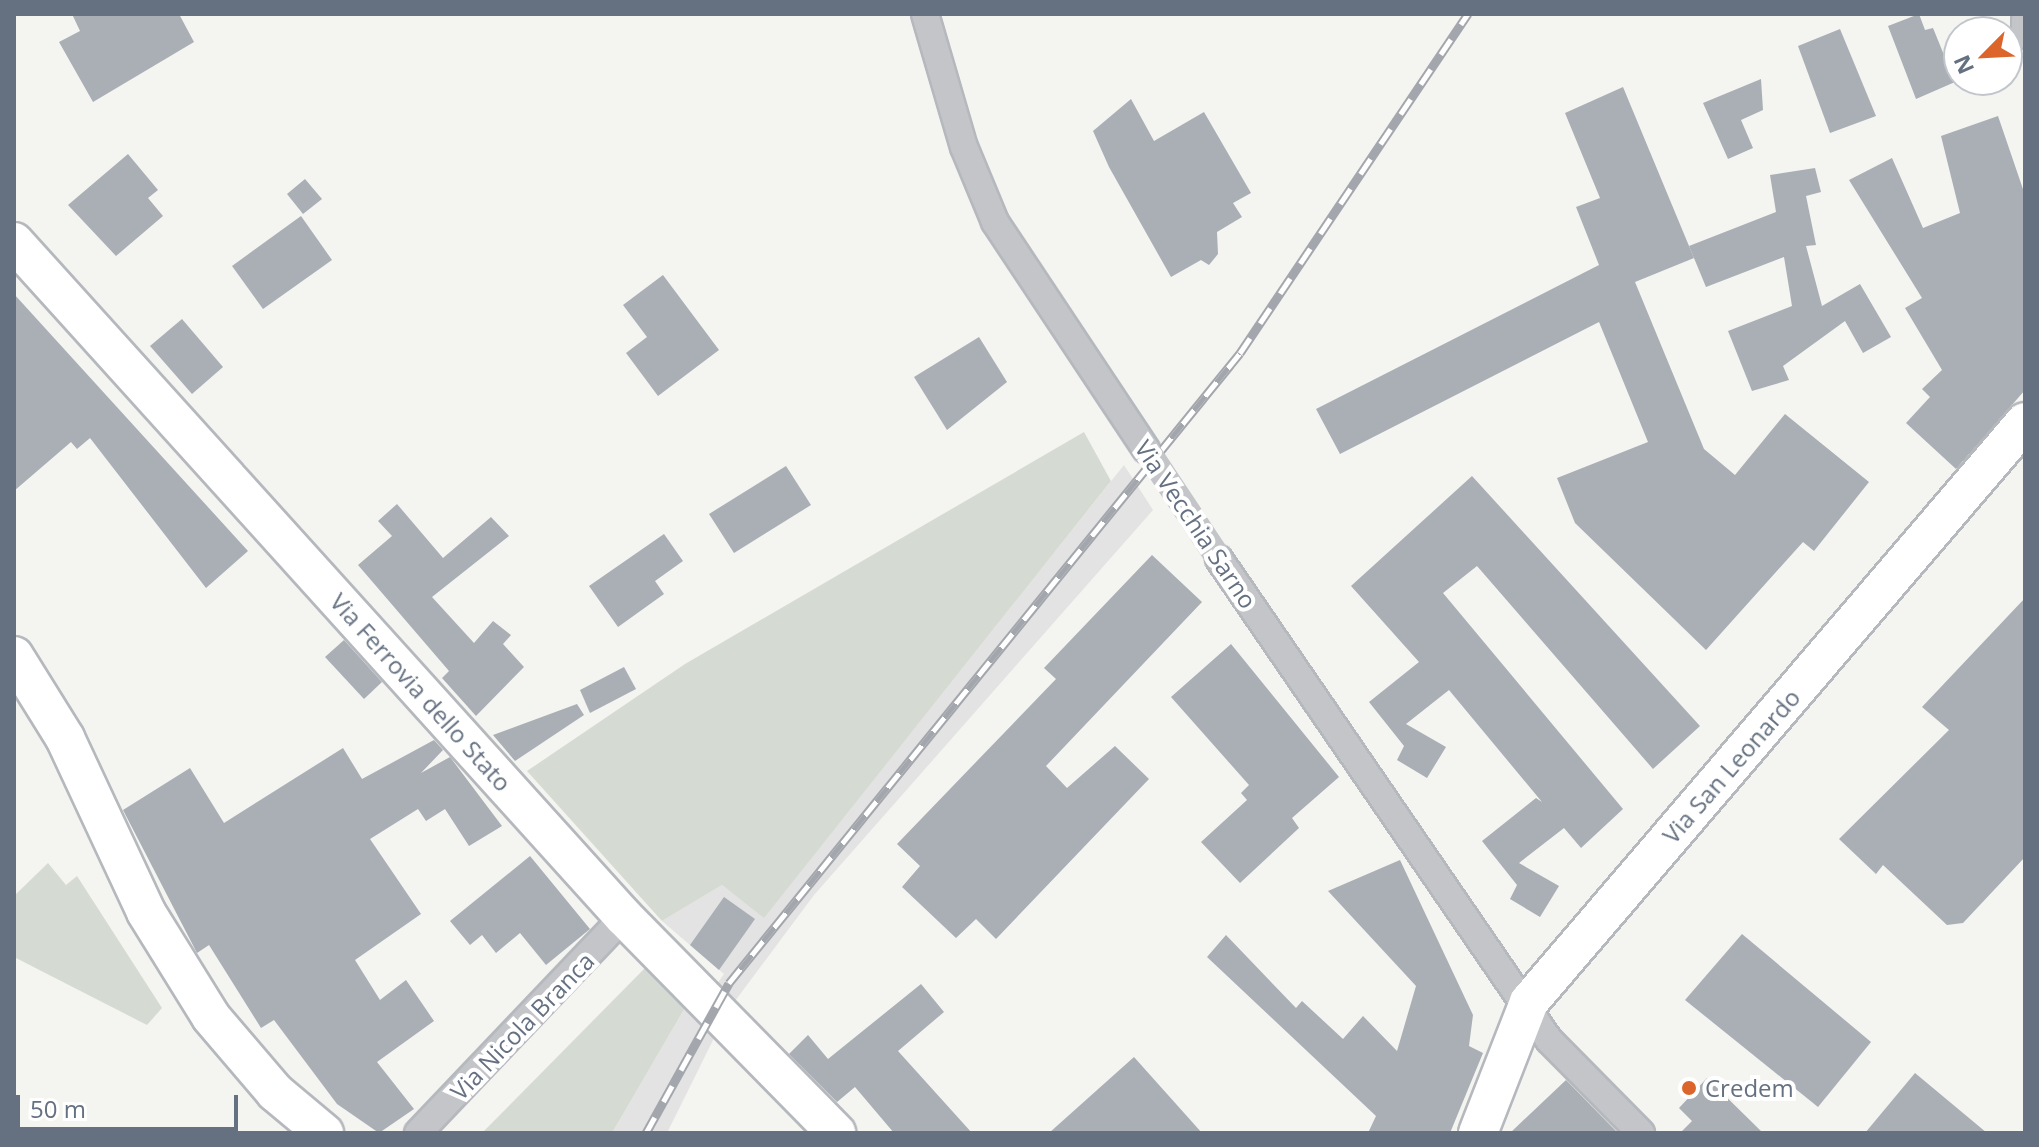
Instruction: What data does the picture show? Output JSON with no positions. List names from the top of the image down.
{
  "streets": {
    "main road": ["Via Ferrovia dello Stato", "Via San Leonardo"],
    "street": ["Via Vecchia Sarno", "Via Nicola Branca"]
  },
  "crossings": [
    ["Via Vecchia Sarno", "Via San Leonardo"],
    ["Via Ferrovia dello Stato", "Via Nicola Branca"]
  ],
  "places": ["Credem"],
  "scale_bar": "50 m",
  "north": "bottom left"
}
